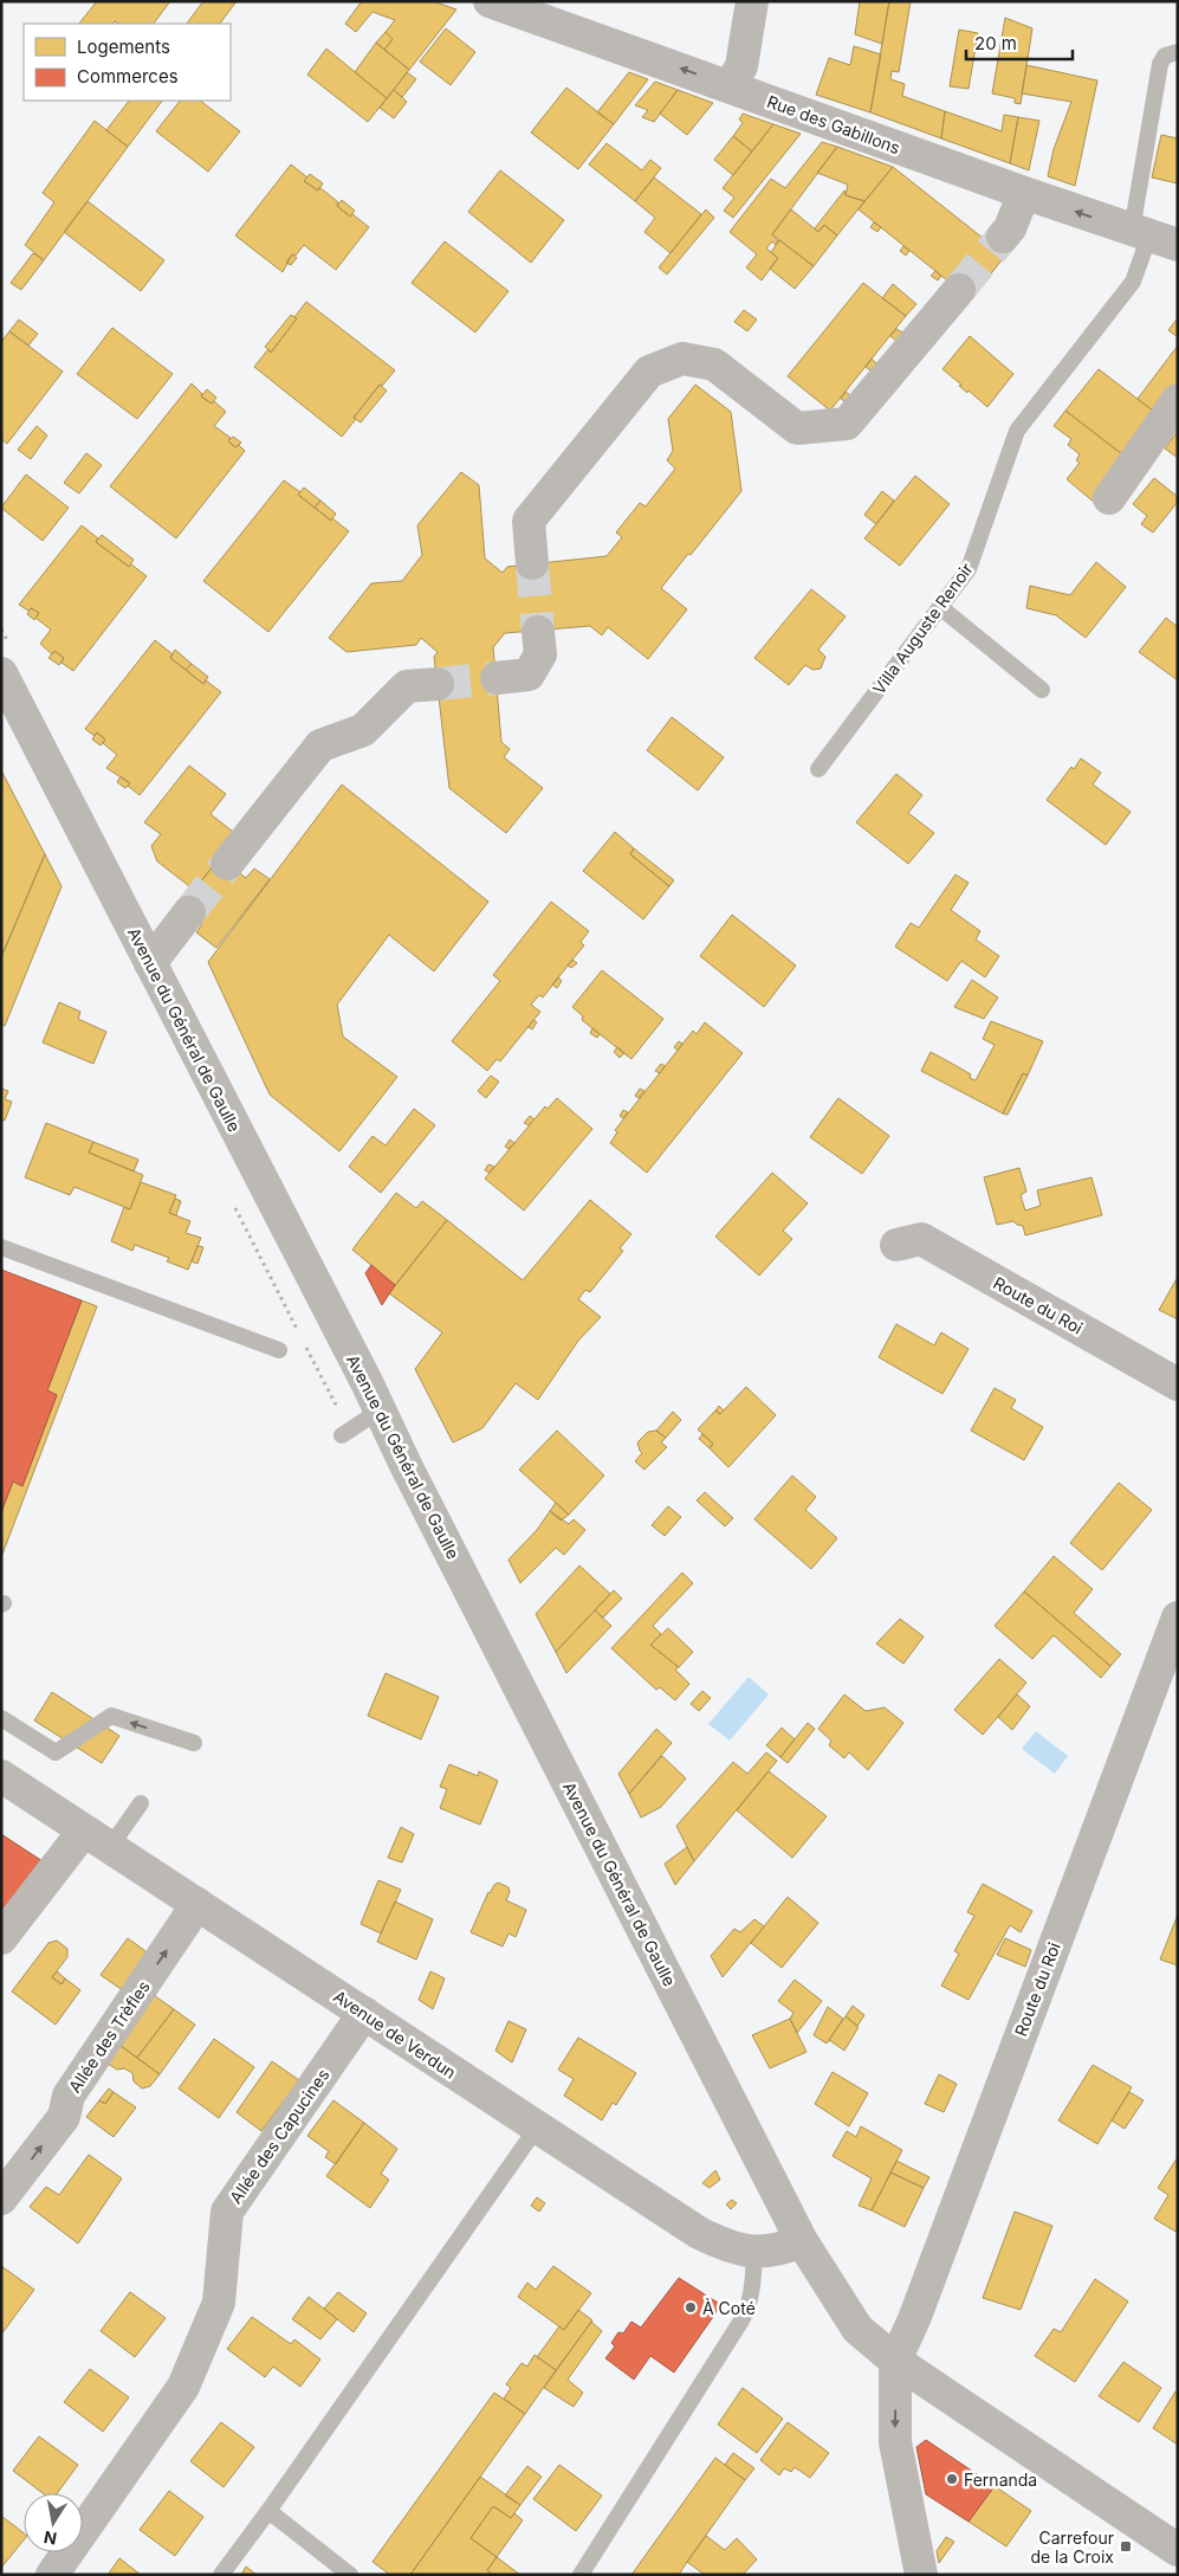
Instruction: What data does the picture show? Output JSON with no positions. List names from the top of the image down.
{
  "streets": {
    "street": [
      "Rue des Gabillons",
      "Avenue du Général de Gaulle",
      "Route du Roi",
      "Avenue de Verdun",
      "Allée des Trèfles",
      "Allée des Capucines"
    ],
    "lane": ["Villa Auguste Renoir"]
  },
  "crossings": [
    ["Rue des Gabillons", "Villa Auguste Renoir"],
    ["Avenue du Général de Gaulle", "Route du Roi"],
    ["Avenue du Général de Gaulle", "Avenue de Verdun"],
    ["Avenue de Verdun", "Allée des Trèfles"],
    ["Avenue de Verdun", "Allée des Capucines"]
  ],
  "one_way": ["Rue des Gabillons"],
  "places": {
    "other": ["À Coté", "Fernanda"],
    "transit": ["Carrefour de la Croix"]
  },
  "legend": ["Logements", "Commerces"],
  "scale_bar": "20 m",
  "north": "bottom"
}
